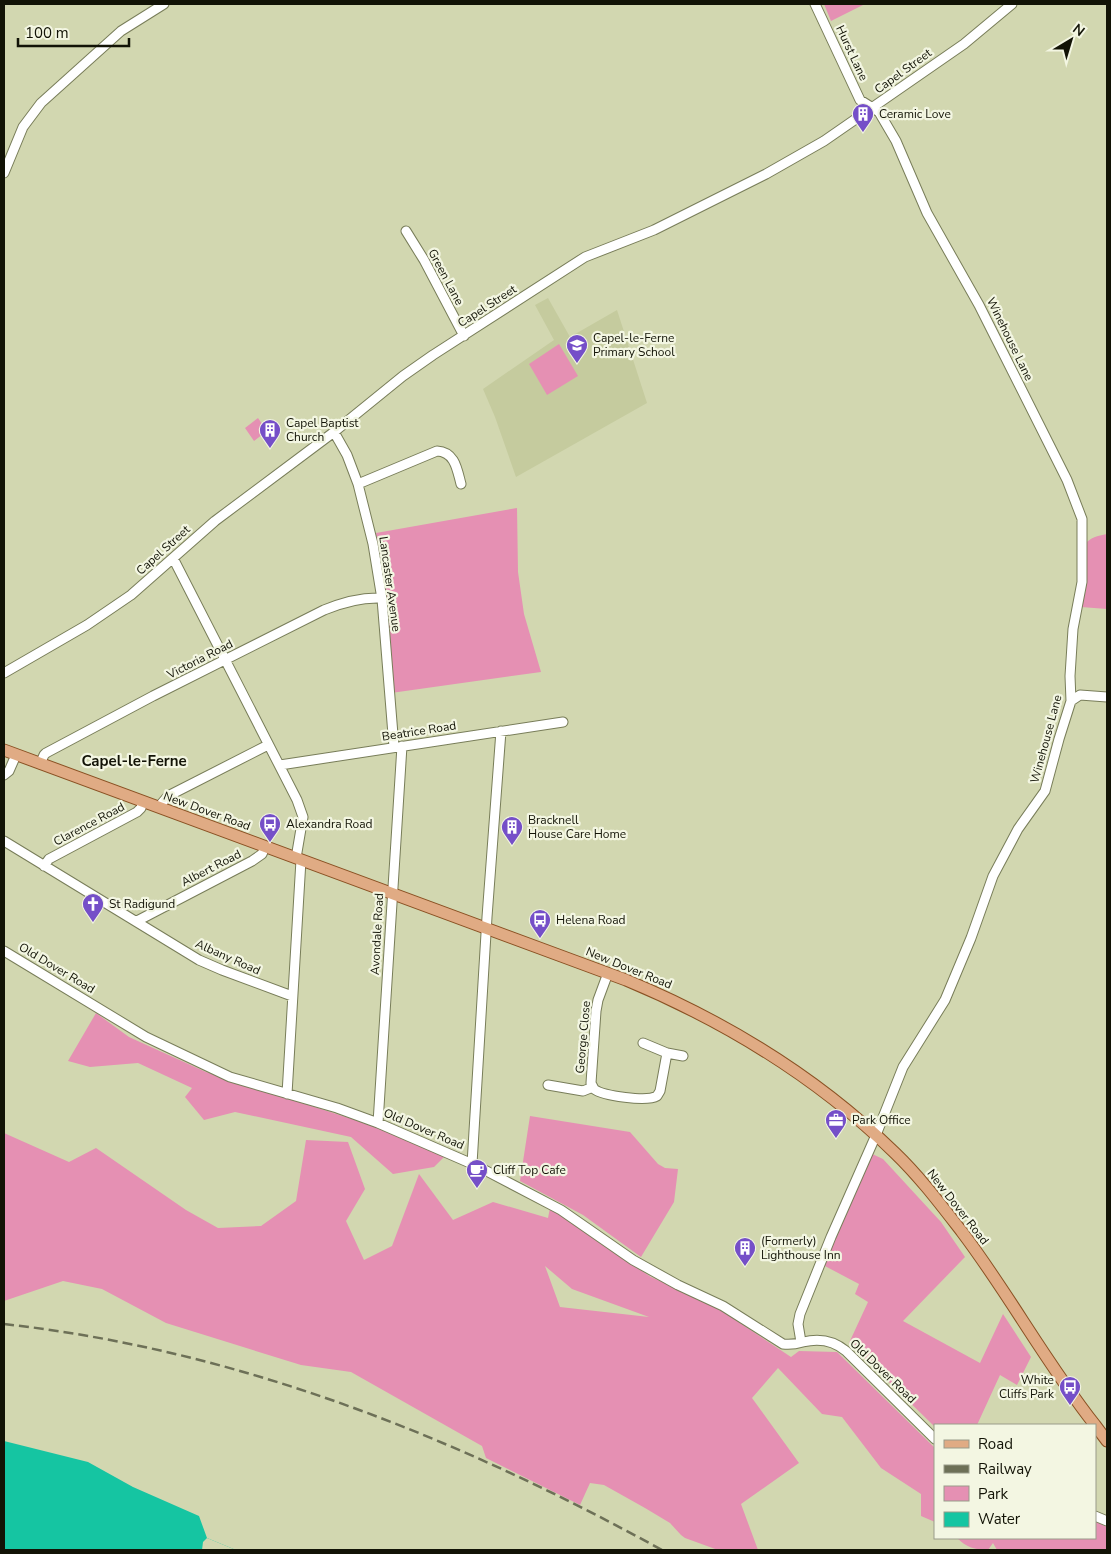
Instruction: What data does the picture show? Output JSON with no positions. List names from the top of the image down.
{
  "streets": {
    "main road": ["New Dover Road"],
    "street": [
      "Hurst Lane",
      "Capel Street",
      "Green Lane",
      "Winehouse Lane",
      "Lancaster Avenue",
      "Victoria Road",
      "Beatrice Road",
      "Clarence Road",
      "Albert Road",
      "Avondale Road",
      "Albany Road",
      "Old Dover Road",
      "George Close"
    ]
  },
  "crossings": [
    ["Hurst Lane", "Capel Street"],
    ["Hurst Lane", "Winehouse Lane"],
    ["Capel Street", "Green Lane"],
    ["Capel Street", "Winehouse Lane"],
    ["Capel Street", "Lancaster Avenue"],
    ["Winehouse Lane", "New Dover Road"],
    ["Winehouse Lane", "Old Dover Road"],
    ["Lancaster Avenue", "Victoria Road"],
    ["Lancaster Avenue", "Beatrice Road"],
    ["Lancaster Avenue", "Avondale Road"],
    ["Victoria Road", "New Dover Road"],
    ["Beatrice Road", "Avondale Road"],
    ["New Dover Road", "Clarence Road"],
    ["New Dover Road", "Albert Road"],
    ["New Dover Road", "Avondale Road"],
    ["New Dover Road", "George Close"],
    ["Clarence Road", "Albany Road"],
    ["Albert Road", "Albany Road"],
    ["Avondale Road", "Old Dover Road"]
  ],
  "districts": ["Capel-le-Ferne"],
  "places": {
    "building": [
      "Ceramic Love",
      "Capel Baptist Church",
      "Bracknell House Care Home",
      "(Formerly) Lighthouse Inn"
    ],
    "school or university": ["Capel-le-Ferne Primary School"],
    "bus stop": ["Alexandra Road", "Helena Road", "White Cliffs Park"],
    "church": ["St Radigund"],
    "office": ["Park Office"],
    "cafe": ["Cliff Top Cafe"]
  },
  "legend": [
    "Road",
    "Railway",
    "Park",
    "Water"
  ],
  "scale_bar": "100 m",
  "north": "top right"
}
